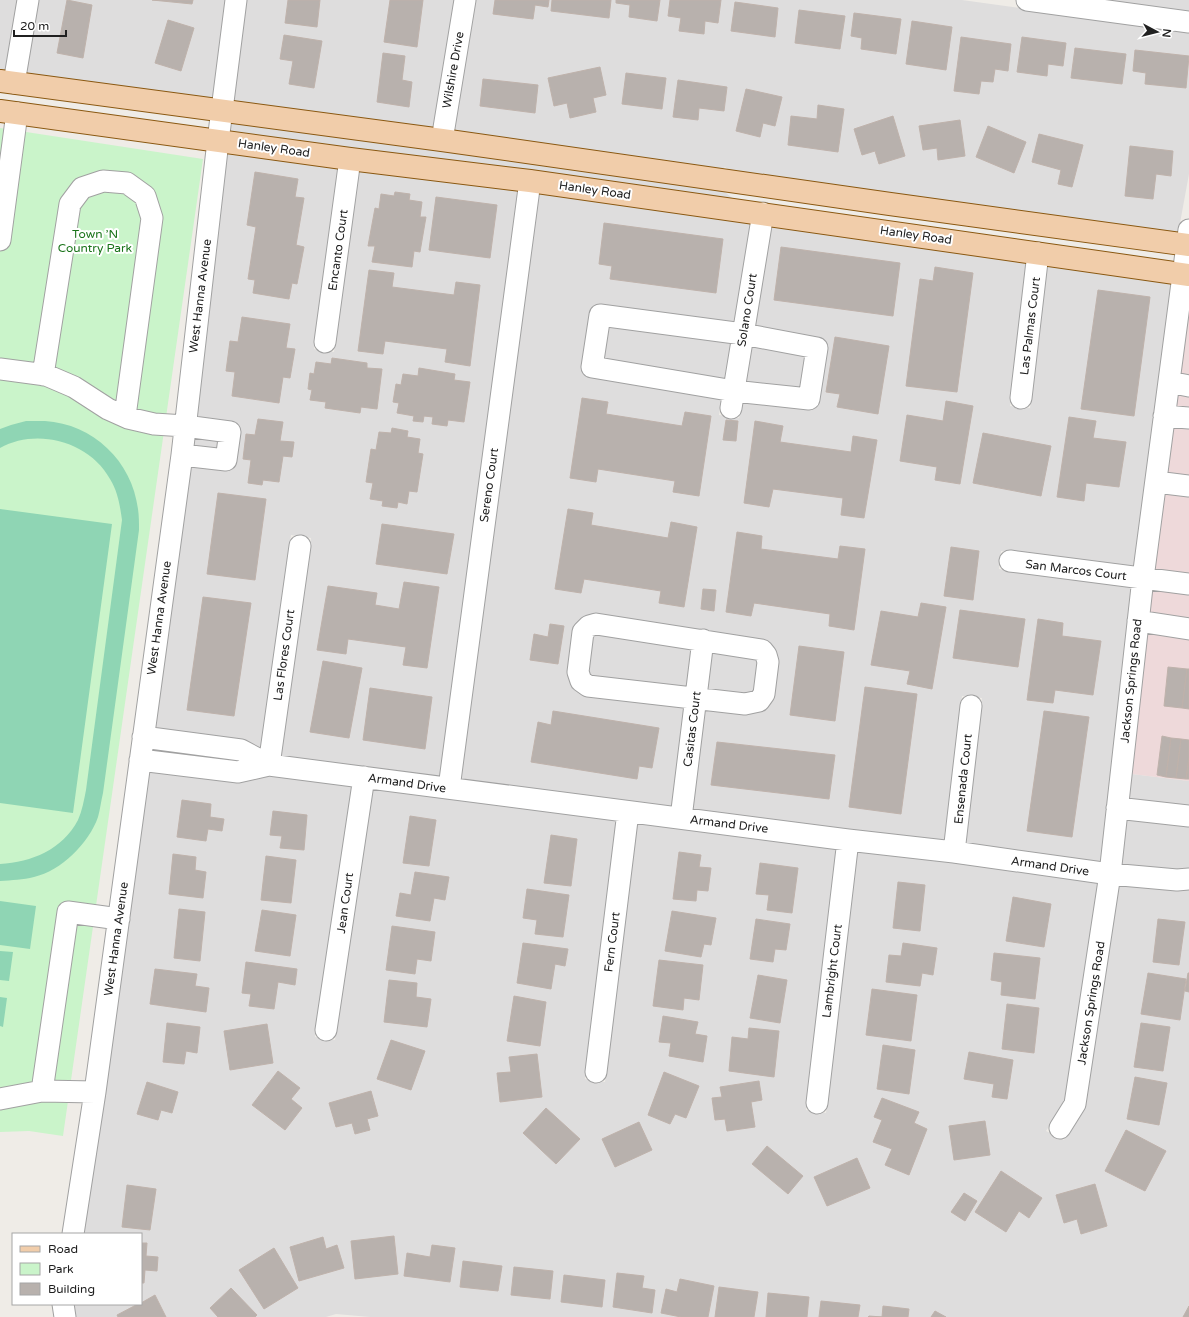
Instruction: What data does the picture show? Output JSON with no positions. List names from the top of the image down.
{
  "streets": {
    "main road": ["Hanley Road"],
    "street": [
      "Wilshire Drive",
      "Encanto Court",
      "West Hanna Avenue",
      "Solano Court",
      "Las Palmas Court",
      "Sereno Court",
      "San Marcos Court",
      "Las Flores Court",
      "Jackson Springs Road",
      "Casitas Court",
      "Ensenada Court",
      "Armand Drive",
      "Jean Court",
      "Fern Court",
      "Lambright Court"
    ]
  },
  "crossings": [
    ["Hanley Road", "Encanto Court"],
    ["Hanley Road", "West Hanna Avenue"],
    ["Hanley Road", "Solano Court"],
    ["Hanley Road", "Las Palmas Court"],
    ["Hanley Road", "Sereno Court"],
    ["Hanley Road", "Jackson Springs Road"],
    ["West Hanna Avenue", "Armand Drive"],
    ["Sereno Court", "Armand Drive"],
    ["San Marcos Court", "Jackson Springs Road"],
    ["Las Flores Court", "Armand Drive"],
    ["Jackson Springs Road", "Armand Drive"],
    ["Casitas Court", "Armand Drive"],
    ["Ensenada Court", "Armand Drive"],
    ["Armand Drive", "Jean Court"],
    ["Armand Drive", "Fern Court"],
    ["Armand Drive", "Lambright Court"]
  ],
  "parks": ["Town ’N Country Park"],
  "legend": ["Road", "Park", "Building"],
  "scale_bar": "20 m",
  "north": "right"
}
